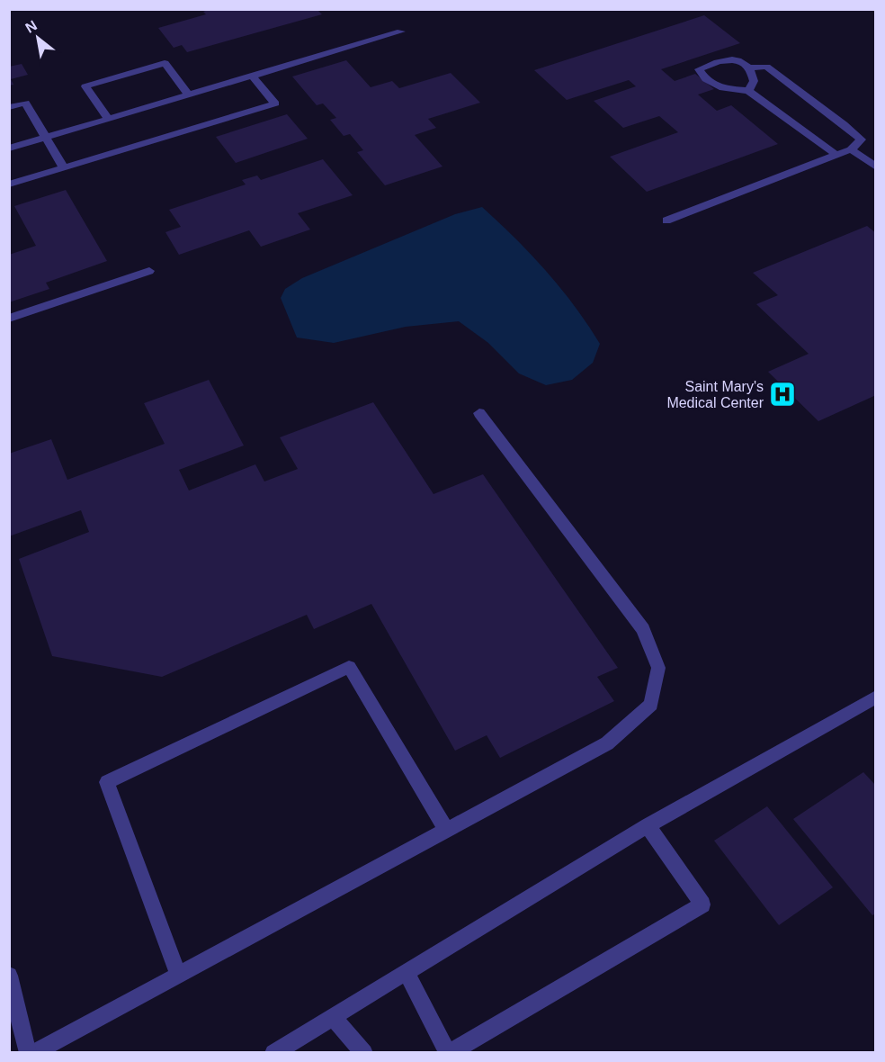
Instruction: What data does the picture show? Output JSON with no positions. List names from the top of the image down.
{
  "places": {
    "hospital": ["Saint Mary's Medical Center"]
  },
  "north": "top left"
}
